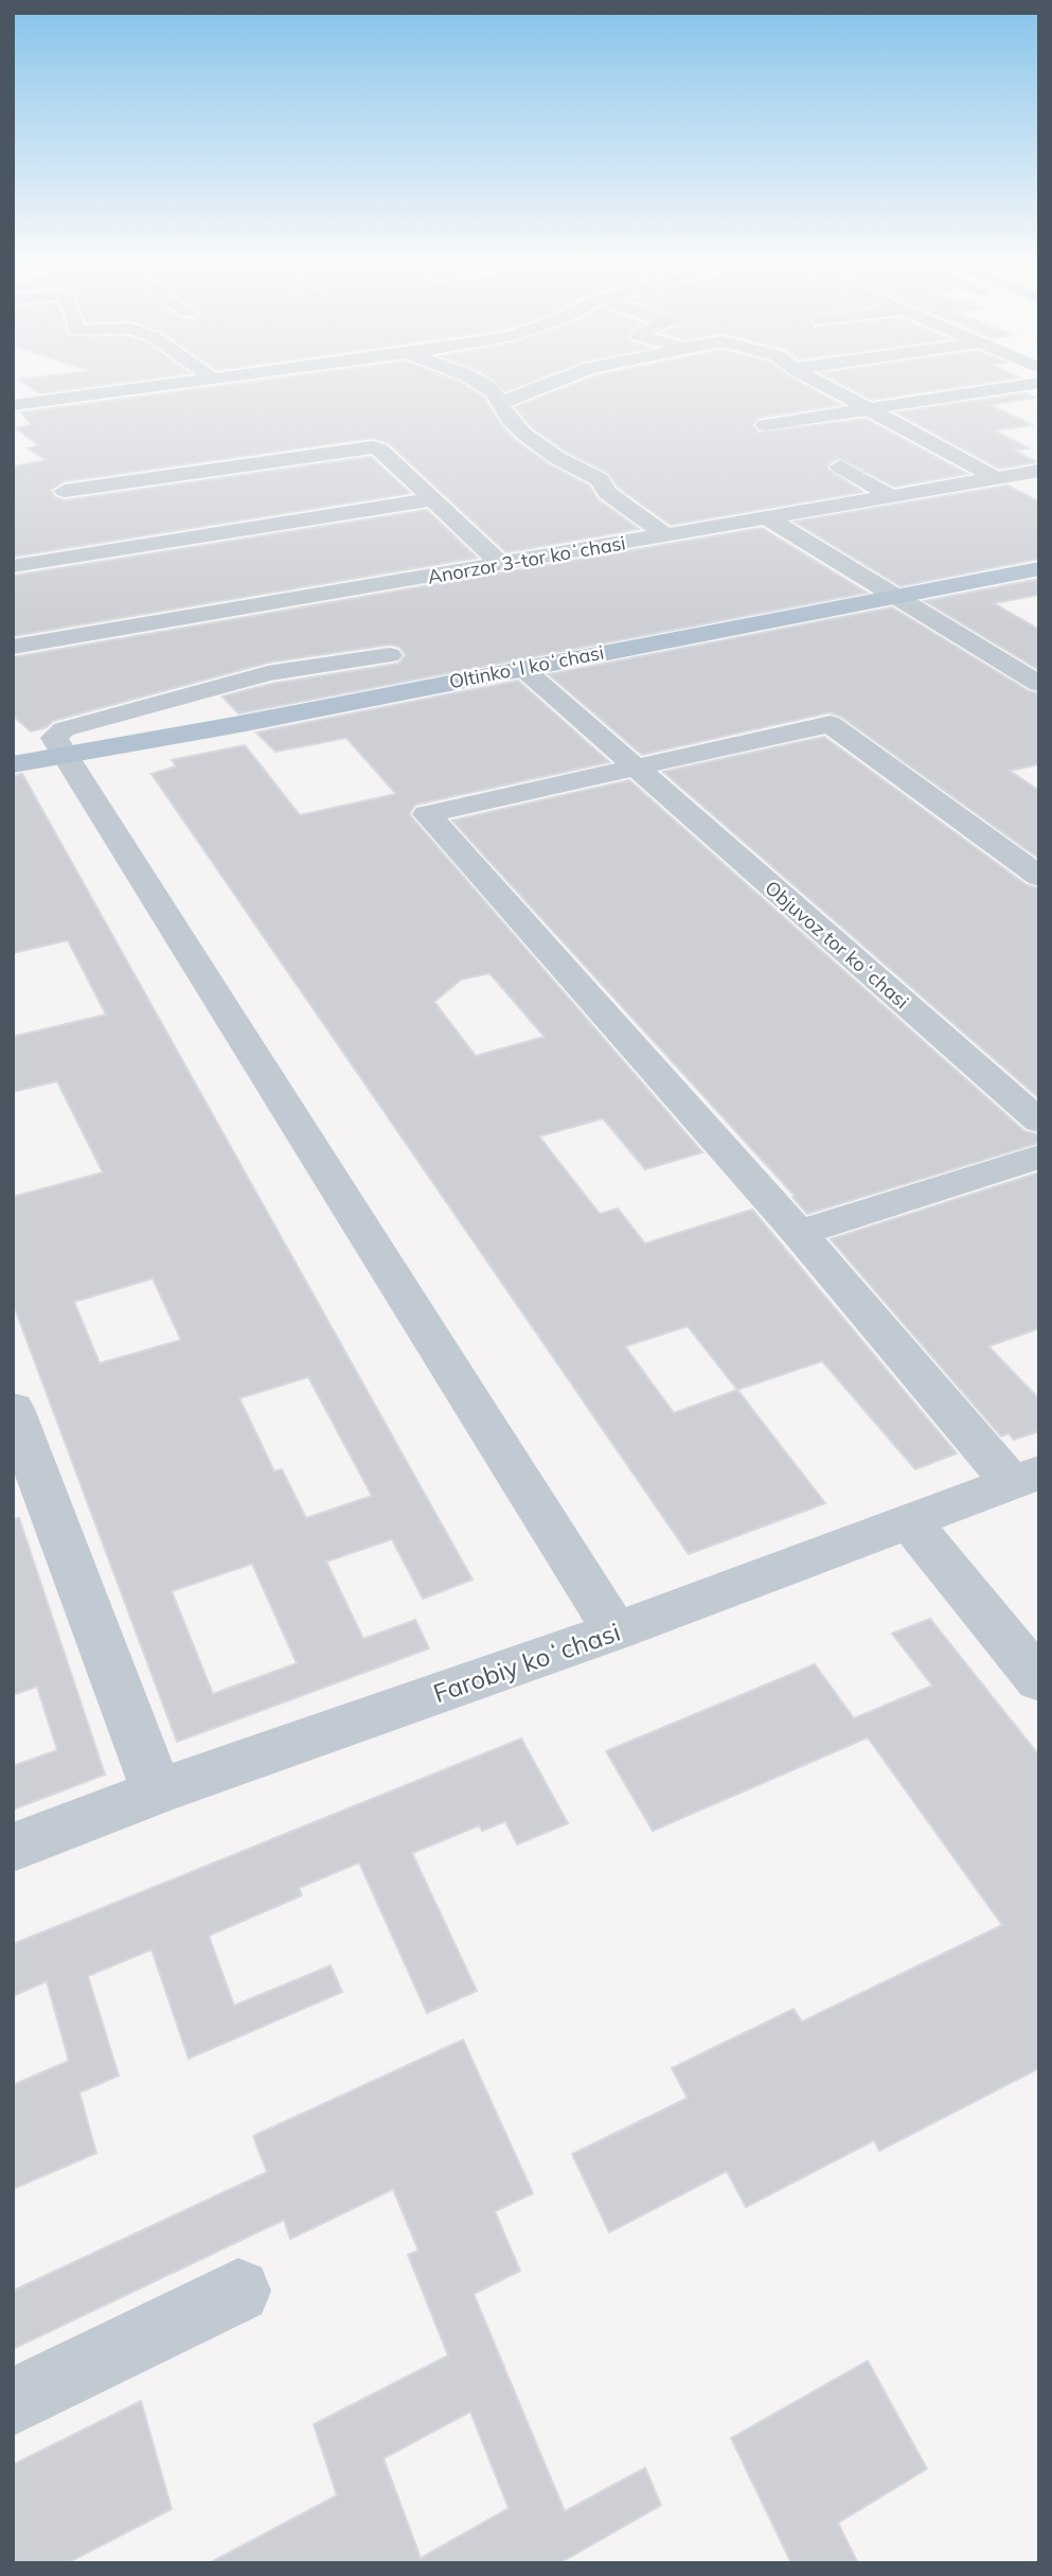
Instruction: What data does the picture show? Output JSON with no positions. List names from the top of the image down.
{
  "streets": {
    "main road": ["Oltinkoʻl koʻchasi"],
    "street": ["Anorzor 3-tor koʻchasi", "Objuvoz tor koʻchasi", "Farobiy koʻchasi"]
  },
  "crossings": [
    ["Oltinkoʻl koʻchasi", "Objuvoz tor koʻchasi"]
  ]
}
